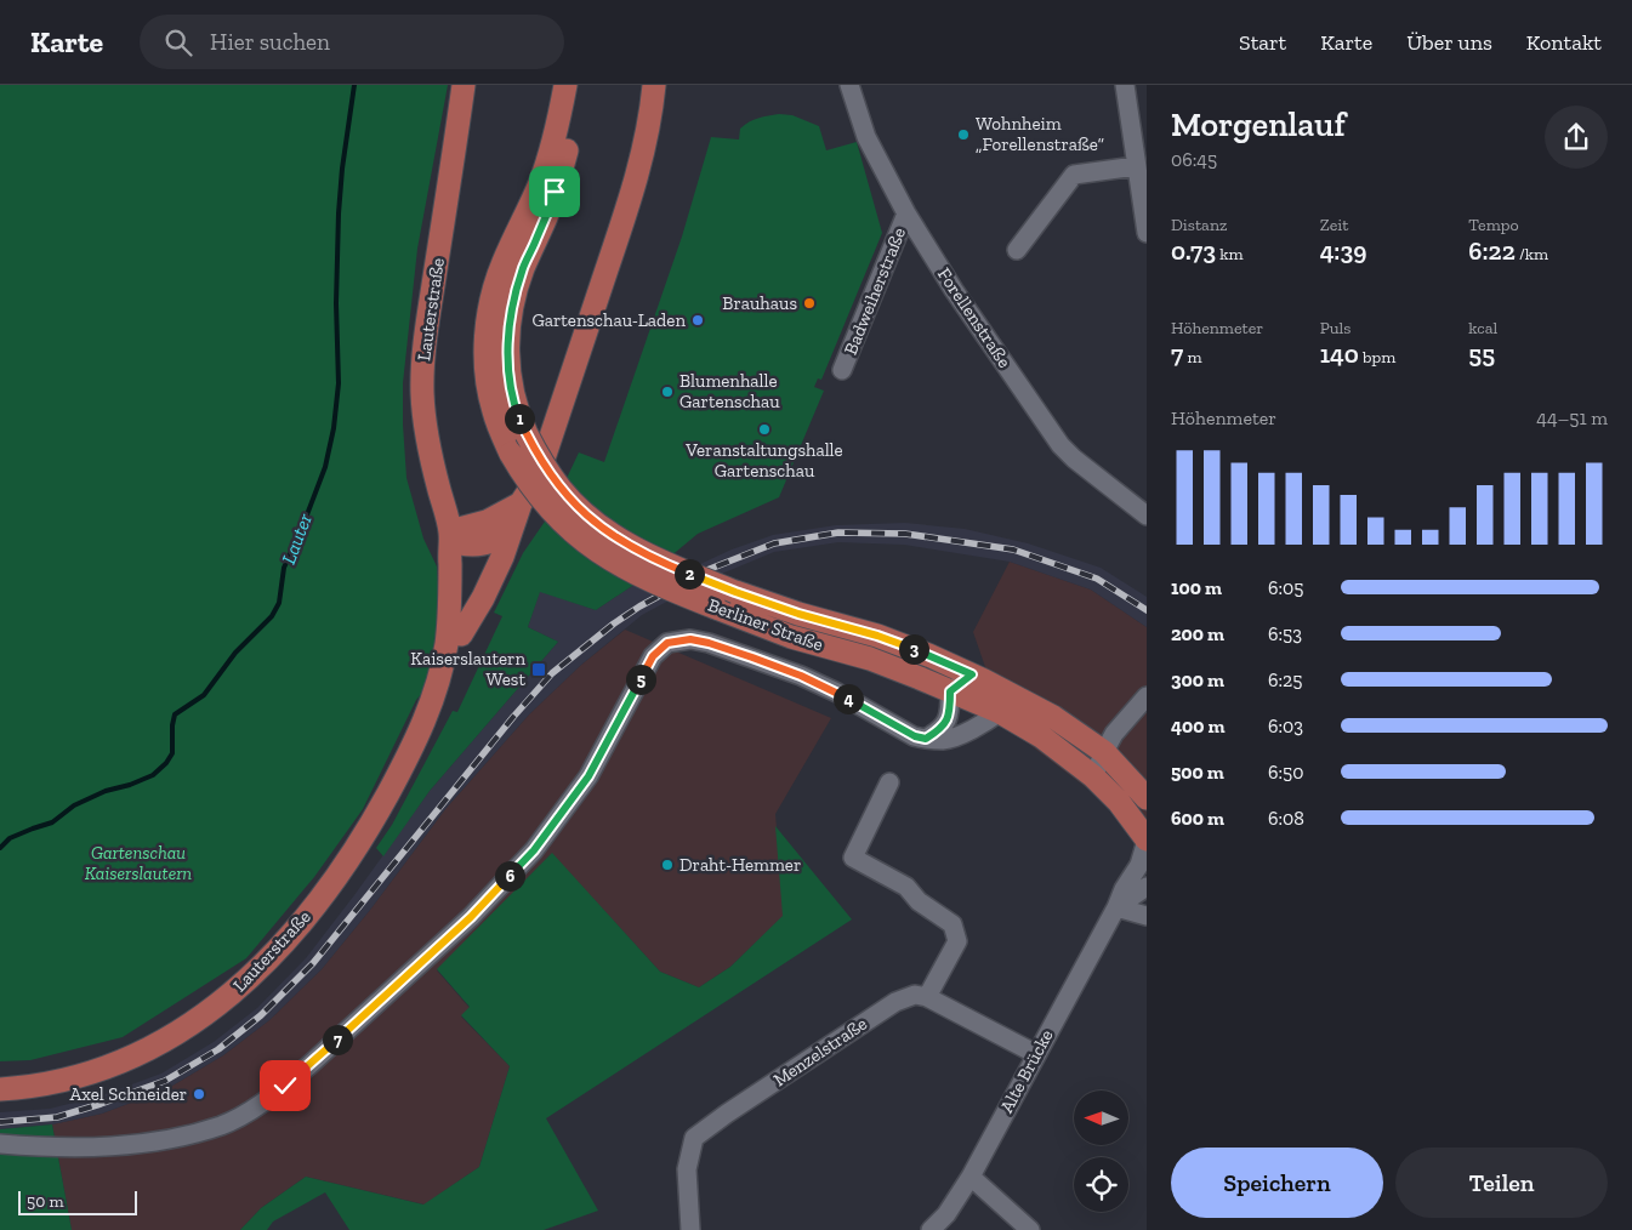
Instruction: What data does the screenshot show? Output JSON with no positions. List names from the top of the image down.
{
  "streets": {
    "main road": ["Lauterstraße", "Berliner Straße"],
    "street": [
      "Badweiherstraße",
      "Forellenstraße",
      "Menzelstraße",
      "Alte Brücke"
    ]
  },
  "crossings": [
    ["Badweiherstraße", "Forellenstraße"],
    ["Berliner Straße", "Alte Brücke"]
  ],
  "water": ["Lauter"],
  "parks": ["Gartenschau Kaiserslautern"],
  "places": {
    "other": [
      "Wohnheim „Forellenstraße“",
      "Brauhaus",
      "Gartenschau-Laden",
      "Blumenhalle Gartenschau",
      "Veranstaltungshalle Gartenschau",
      "Draht-Hemmer",
      "Axel Schneider"
    ],
    "transit": ["Kaiserslautern West"]
  },
  "scale_bar": "50 m",
  "north": "left",
  "page": {
    "header": "Karte",
    "search": "Hier suchen",
    "nav": [
      "Start",
      "Karte",
      "Über uns",
      "Kontakt"
    ],
    "heading": ["Morgenlauf", "06:45"],
    "stats": [
      ["Distanz", "0.73 km"],
      ["Zeit", "4:39"],
      ["Tempo", "6:22 /km"],
      ["Höhenmeter", "7 m"],
      ["Puls", "140 bpm"],
      ["kcal", "55"]
    ],
    "chart": ["Höhenmeter", "44–51 m"],
    "pins": [
      "1",
      "2",
      "3",
      "5",
      "4",
      "6",
      "7"
    ],
    "list": [
      {
        "name": "100 m",
        "note": "6:05"
      },
      {
        "name": "200 m",
        "note": "6:53"
      },
      {
        "name": "300 m",
        "note": "6:25"
      },
      {
        "name": "400 m",
        "note": "6:03"
      },
      {
        "name": "500 m",
        "note": "6:50"
      },
      {
        "name": "600 m",
        "note": "6:08"
      }
    ],
    "buttons": ["Speichern", "Teilen"],
    "scale": "50 m"
  }
}
